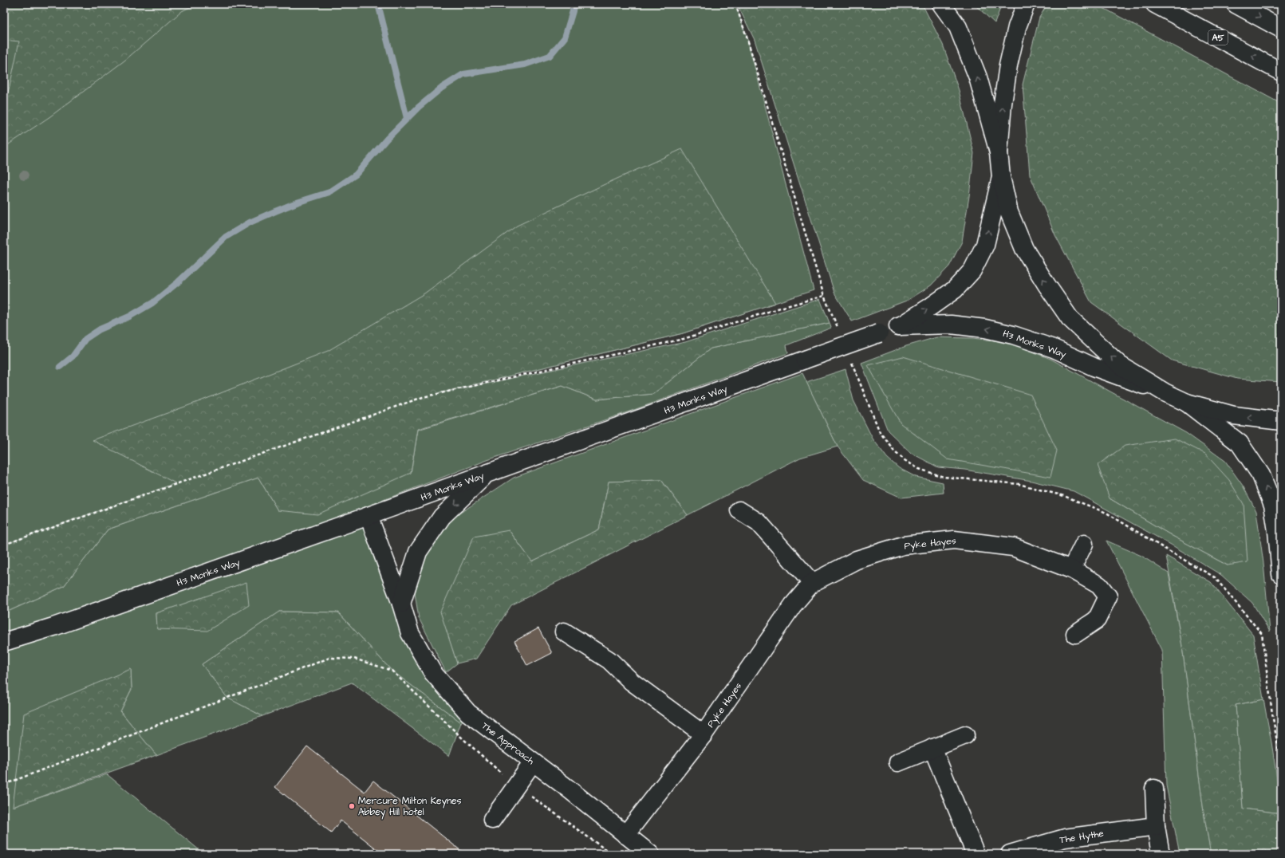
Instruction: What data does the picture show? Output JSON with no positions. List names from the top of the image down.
{
  "streets": {
    "main road": [
      "A5",
      "H3 Monks Way",
      "Pyke Hayes",
      "The Approach",
      "The Hythe"
    ]
  },
  "crossings": [
    ["H3 Monks Way", "The Approach"],
    ["Pyke Hayes", "The Approach"]
  ],
  "places": ["Mercure Milton Keynes Abbey Hill hotel"]
}
